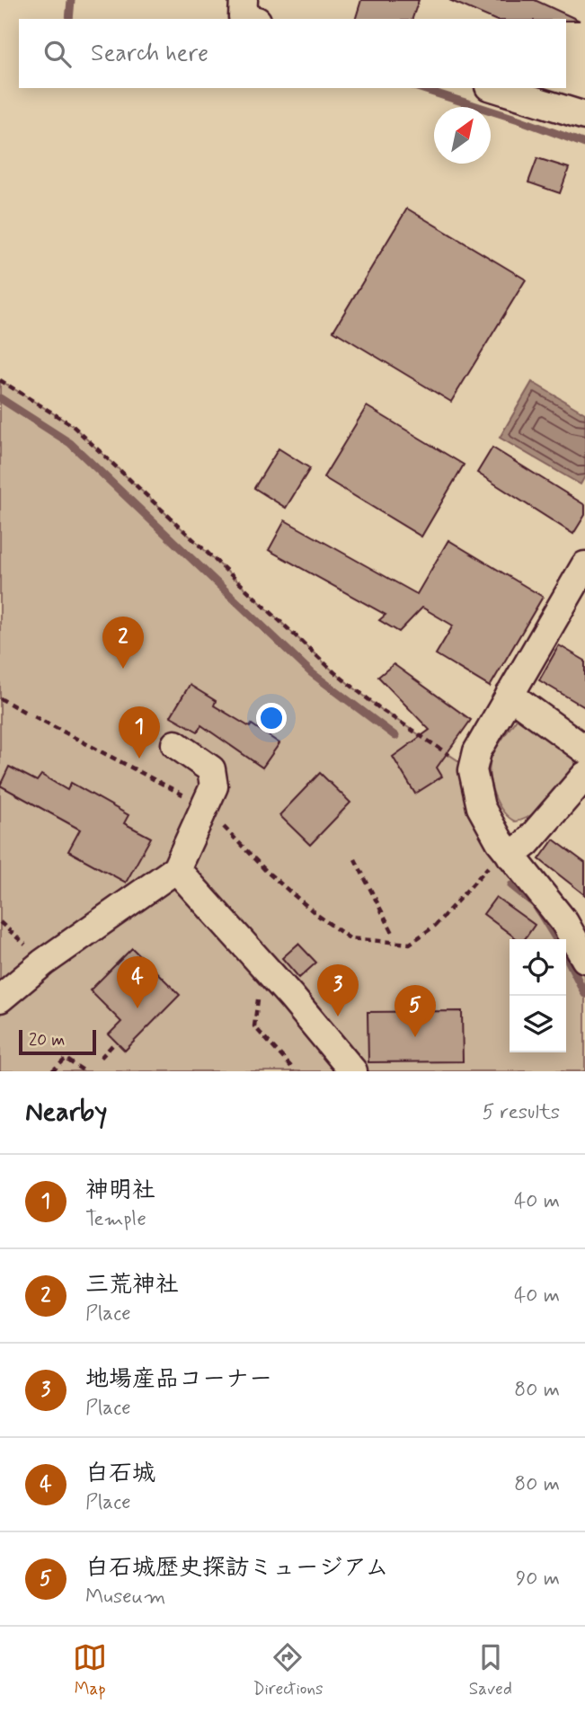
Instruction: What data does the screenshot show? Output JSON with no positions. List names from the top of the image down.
{
  "scale_bar": "20 m",
  "north": "top right",
  "page": {
    "search": "Search here",
    "pins": [
      "2",
      "1",
      "4",
      "3",
      "5"
    ],
    "scale": "20 m",
    "heading": ["Nearby", "5 results"],
    "list": [
      {
        "mark": "1",
        "name": "神明社",
        "note": "Temple",
        "value": "40 m"
      },
      {
        "mark": "2",
        "name": "三荒神社",
        "note": "Place",
        "value": "40 m"
      },
      {
        "mark": "3",
        "name": "地場産品コーナー",
        "note": "Place",
        "value": "80 m"
      },
      {
        "mark": "4",
        "name": "白石城",
        "note": "Place",
        "value": "80 m"
      },
      {
        "mark": "5",
        "name": "白石城歴史探訪ミュージアム",
        "note": "Museum",
        "value": "90 m"
      }
    ],
    "nav": ["Map", "Directions", "Saved"]
  }
}
